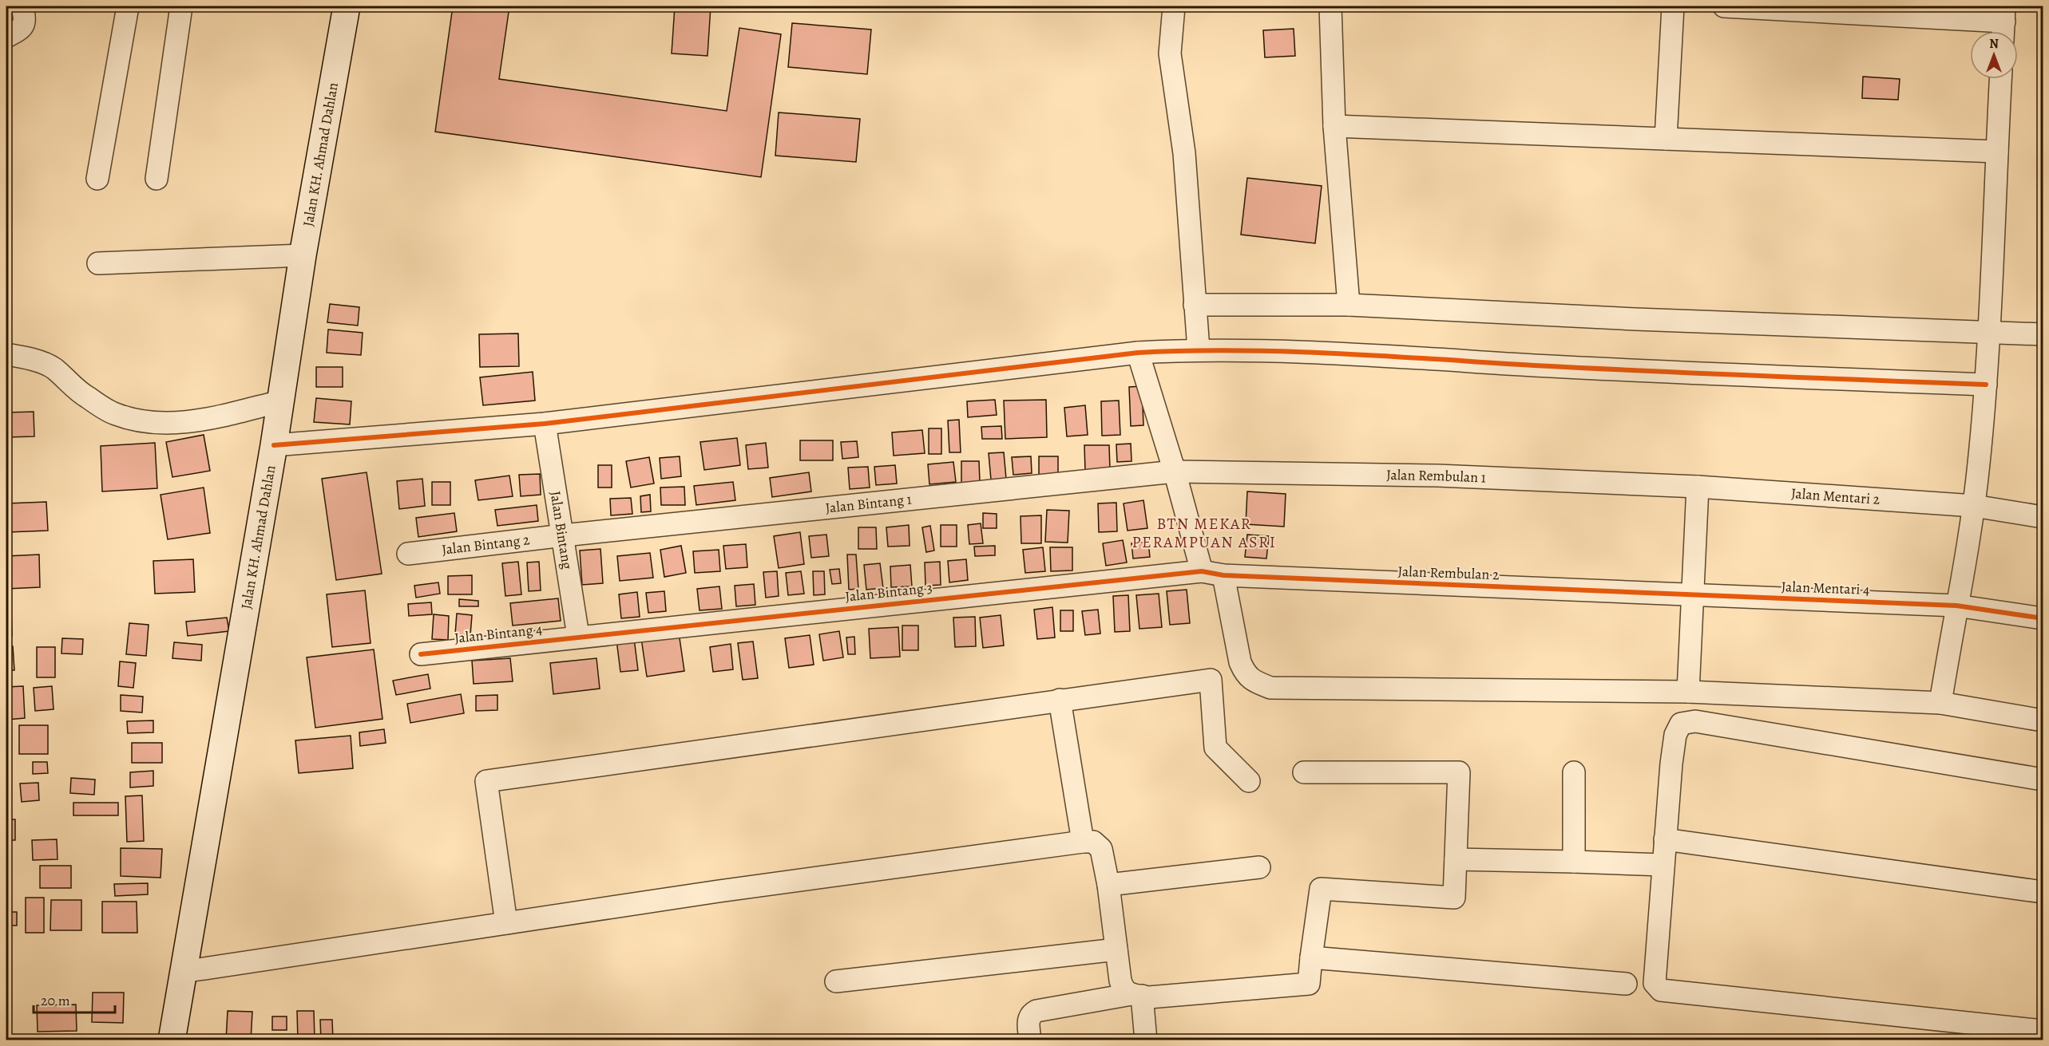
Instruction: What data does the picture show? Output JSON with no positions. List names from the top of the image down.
{
  "streets": {
    "street": [
      "Jalan KH. Ahmad Dahlan",
      "Jalan Rembulan 1",
      "Jalan Mentari 2",
      "Jalan Bintang 1",
      "Jalan Bintang",
      "Jalan Bintang 2",
      "Jalan Rembulan 2",
      "Jalan Mentari 4",
      "Jalan Bintang 3",
      "Jalan Bintang 4"
    ]
  },
  "crossings": [
    ["Jalan Rembulan 1", "Jalan Mentari 2"],
    ["Jalan Rembulan 1", "Jalan Bintang 1"],
    ["Jalan Bintang 1", "Jalan Bintang"],
    ["Jalan Bintang 1", "Jalan Bintang 2"],
    ["Jalan Bintang", "Jalan Bintang 2"],
    ["Jalan Bintang", "Jalan Bintang 3"],
    ["Jalan Bintang", "Jalan Bintang 4"],
    ["Jalan Rembulan 2", "Jalan Mentari 4"],
    ["Jalan Rembulan 2", "Jalan Bintang 3"],
    ["Jalan Bintang 3", "Jalan Bintang 4"]
  ],
  "districts": ["BTN MEKAR PERAMPUAN ASRI"],
  "scale_bar": "20 m",
  "north": "top"
}
